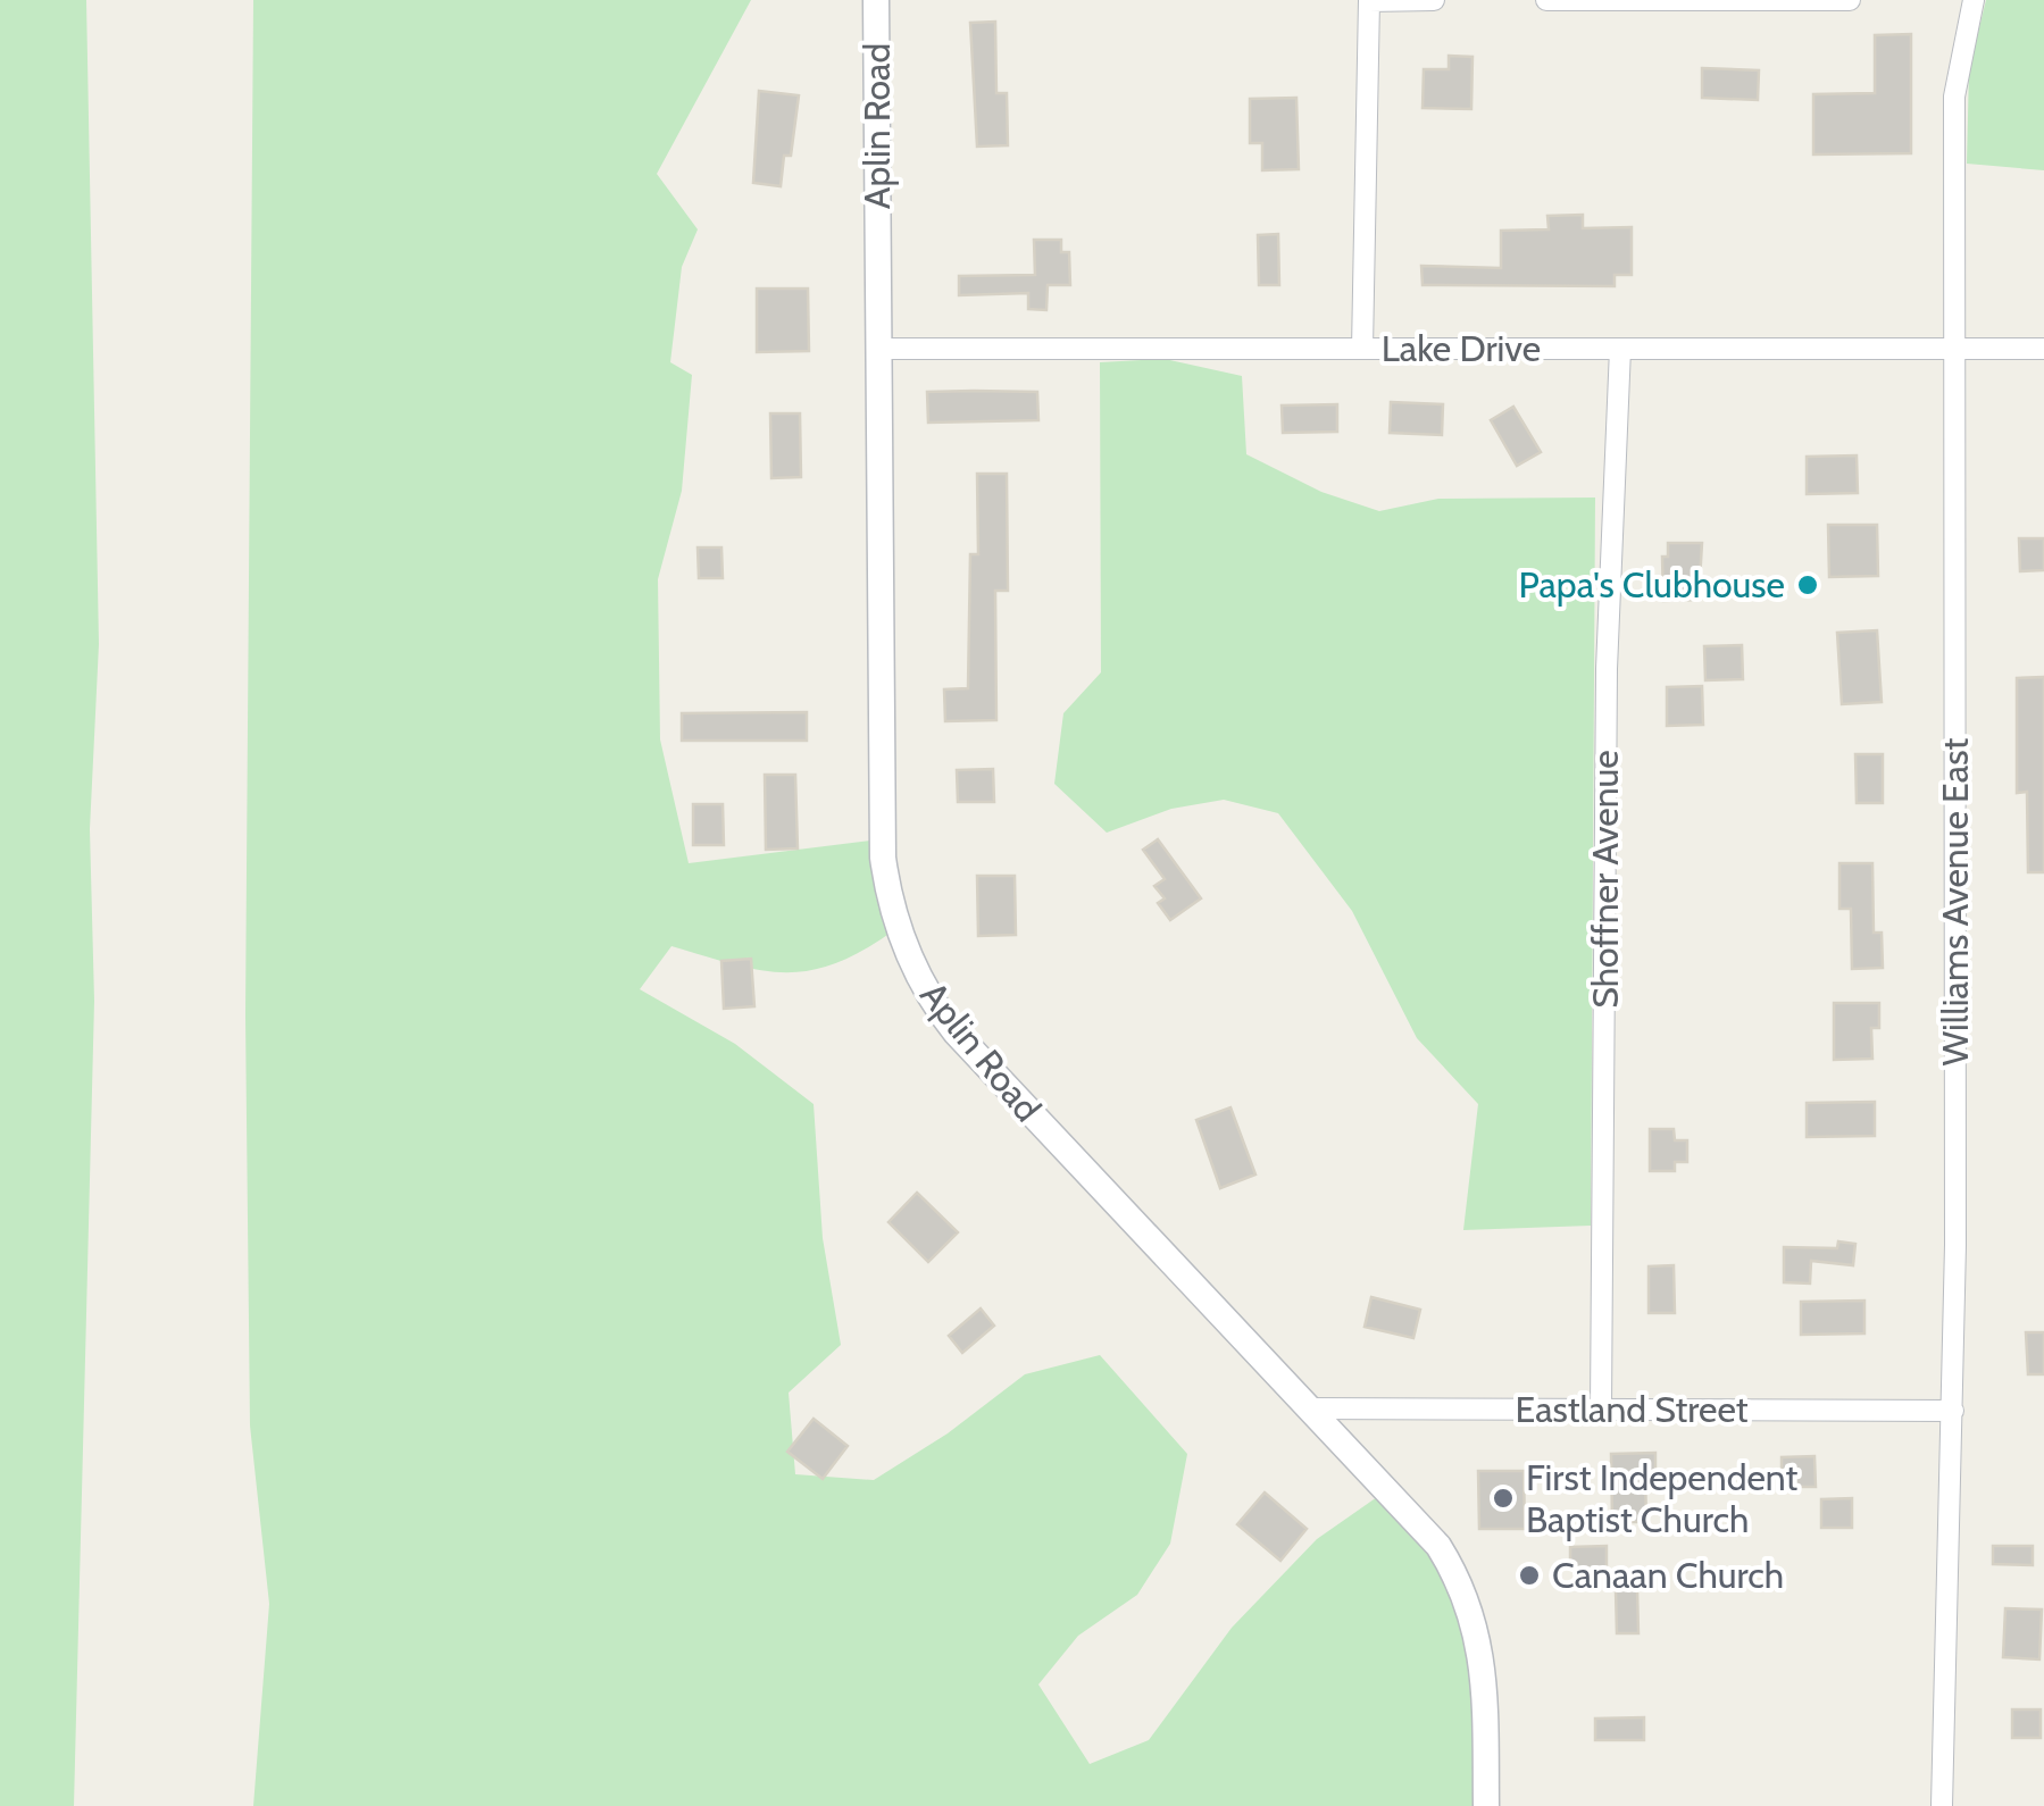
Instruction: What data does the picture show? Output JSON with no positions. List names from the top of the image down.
{
  "streets": {
    "street": [
      "Aplin Road",
      "Lake Drive",
      "Shoffner Avenue",
      "Williams Avenue East",
      "Eastland Street"
    ]
  },
  "crossings": [
    ["Aplin Road", "Lake Drive"],
    ["Aplin Road", "Eastland Street"],
    ["Lake Drive", "Shoffner Avenue"],
    ["Lake Drive", "Williams Avenue East"],
    ["Shoffner Avenue", "Eastland Street"],
    ["Williams Avenue East", "Eastland Street"]
  ],
  "places": ["Papa's Clubhouse", "First Independent Baptist Church", "Canaan Church"]
}
